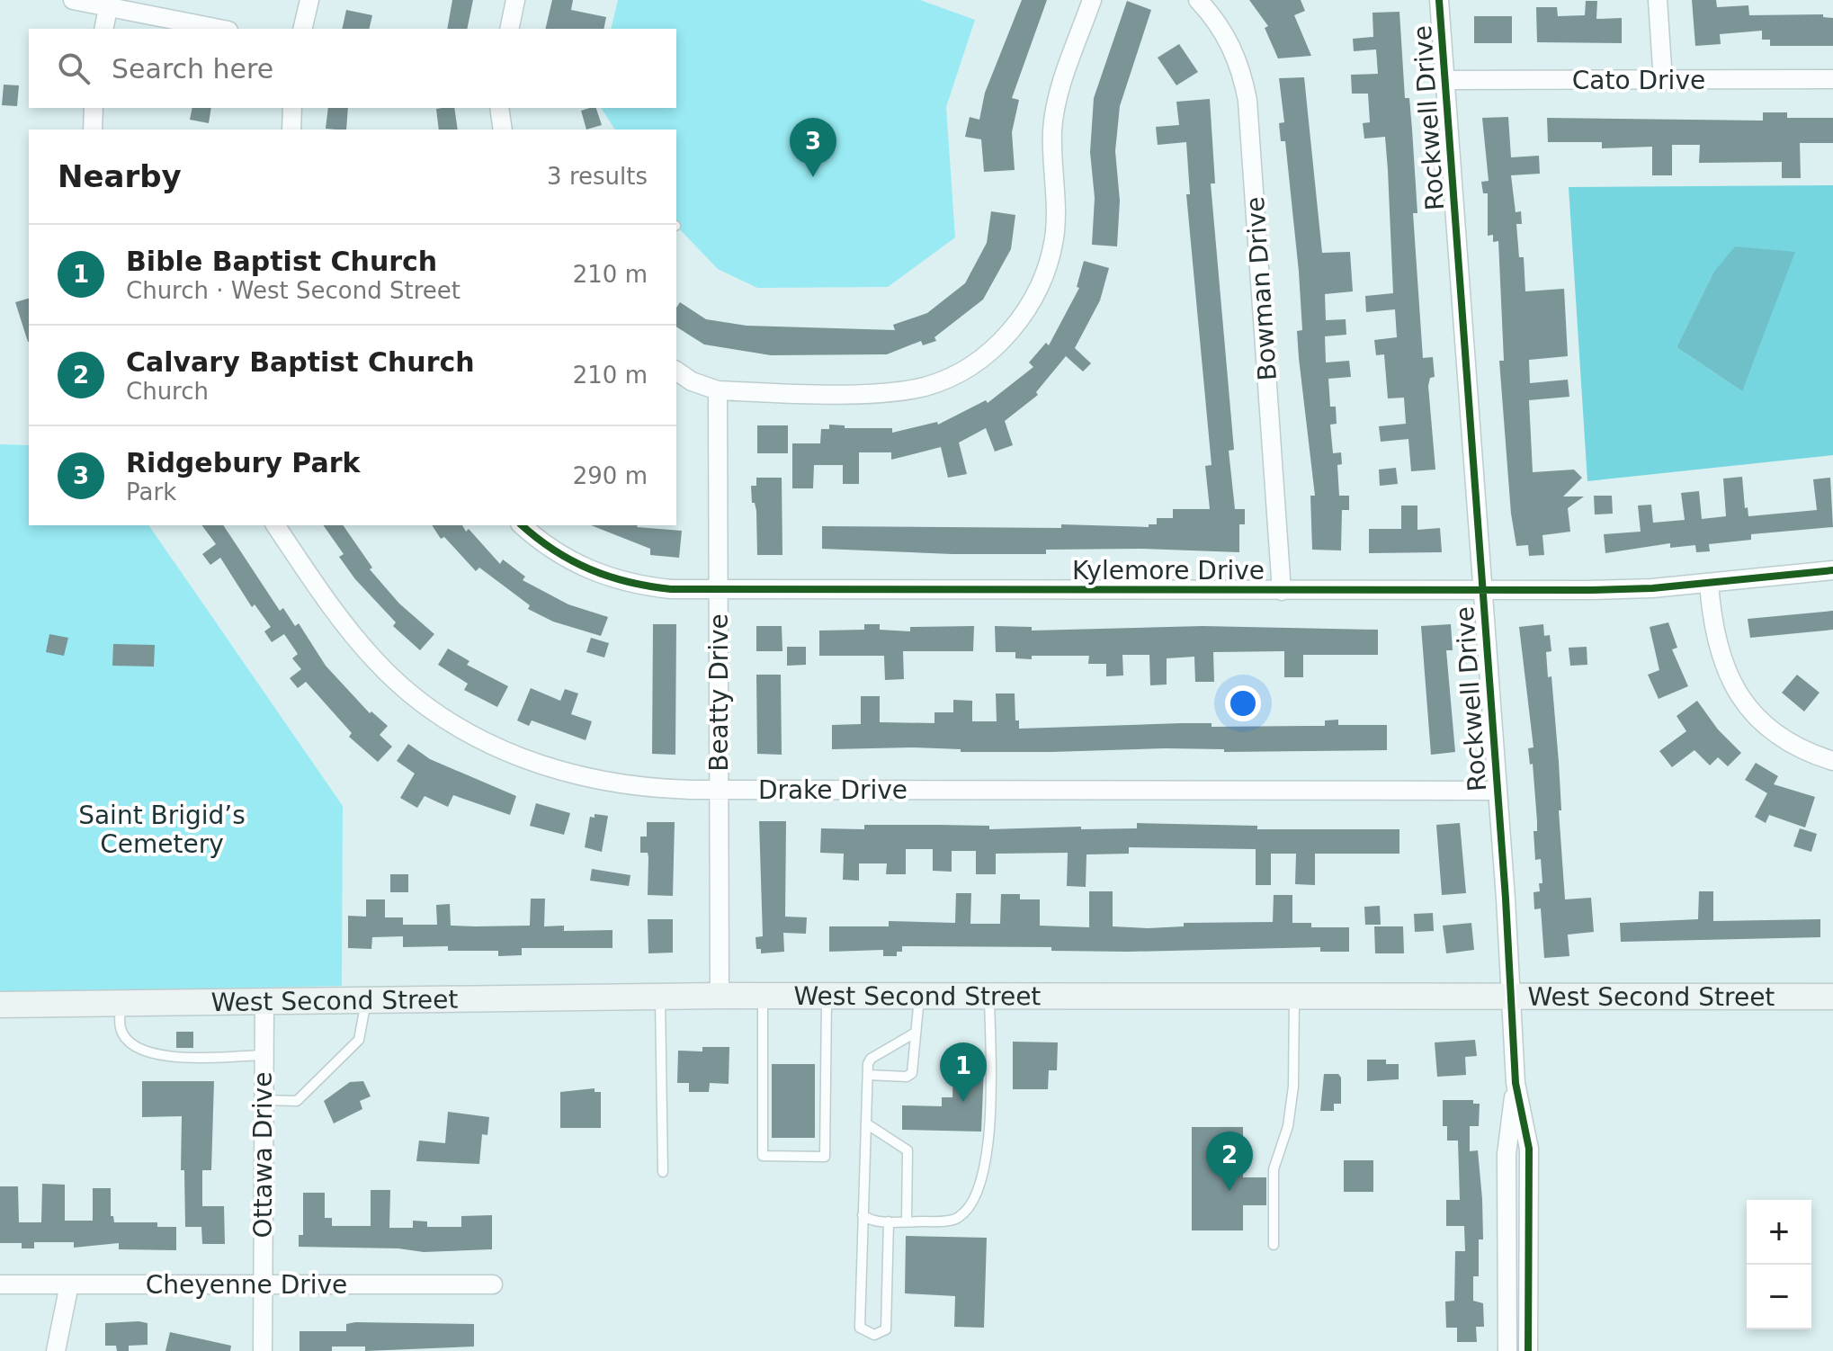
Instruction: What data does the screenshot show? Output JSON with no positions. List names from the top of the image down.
{
  "streets": {
    "main road": ["West Second Street"],
    "street": [
      "Cato Drive",
      "Rockwell Drive",
      "Bowman Drive",
      "Kylemore Drive",
      "Beatty Drive",
      "Drake Drive",
      "Ottawa Drive",
      "Cheyenne Drive"
    ]
  },
  "crossings": [
    ["Cato Drive", "Rockwell Drive"],
    ["Rockwell Drive", "Kylemore Drive"],
    ["Rockwell Drive", "Drake Drive"],
    ["Rockwell Drive", "West Second Street"],
    ["Bowman Drive", "Kylemore Drive"],
    ["Kylemore Drive", "Beatty Drive"],
    ["Beatty Drive", "Drake Drive"],
    ["Beatty Drive", "West Second Street"],
    ["West Second Street", "Ottawa Drive"],
    ["Ottawa Drive", "Cheyenne Drive"]
  ],
  "parks": ["Saint Brigid’s Cemetery"],
  "page": {
    "search": "Search here",
    "pins": ["3", "1", "2"],
    "heading": ["Nearby", "3 results"],
    "list": [
      {
        "mark": "1",
        "name": "Bible Baptist Church",
        "note": "Church · West Second Street",
        "value": "210 m"
      },
      {
        "mark": "2",
        "name": "Calvary Baptist Church",
        "note": "Church",
        "value": "210 m"
      },
      {
        "mark": "3",
        "name": "Ridgebury Park",
        "note": "Park",
        "value": "290 m"
      }
    ],
    "map_buttons": ["+", "−"]
  }
}
